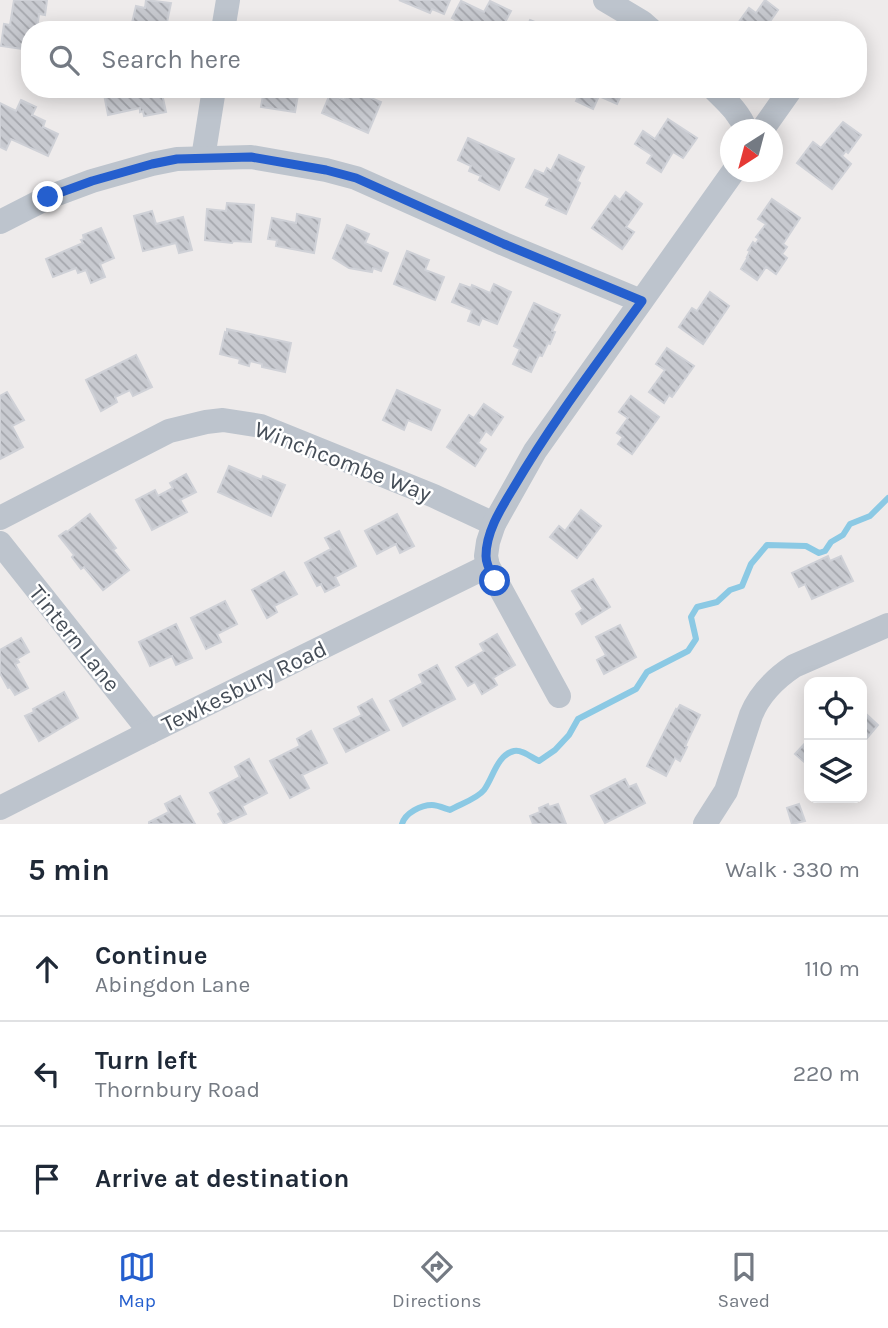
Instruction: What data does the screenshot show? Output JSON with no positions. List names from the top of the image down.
{
  "streets": {
    "street": ["Winchcombe Way", "Tintern Lane", "Tewkesbury Road"]
  },
  "crossings": [
    ["Tintern Lane", "Tewkesbury Road"]
  ],
  "north": "bottom left",
  "page": {
    "search": "Search here",
    "heading": ["5 min", "Walk · 330 m"],
    "list": [
      ["Continue", "Abingdon Lane", "110 m"],
      ["Turn left", "Thornbury Road", "220 m"],
      "Arrive at destination"
    ],
    "nav": ["Map", "Directions", "Saved"]
  }
}
